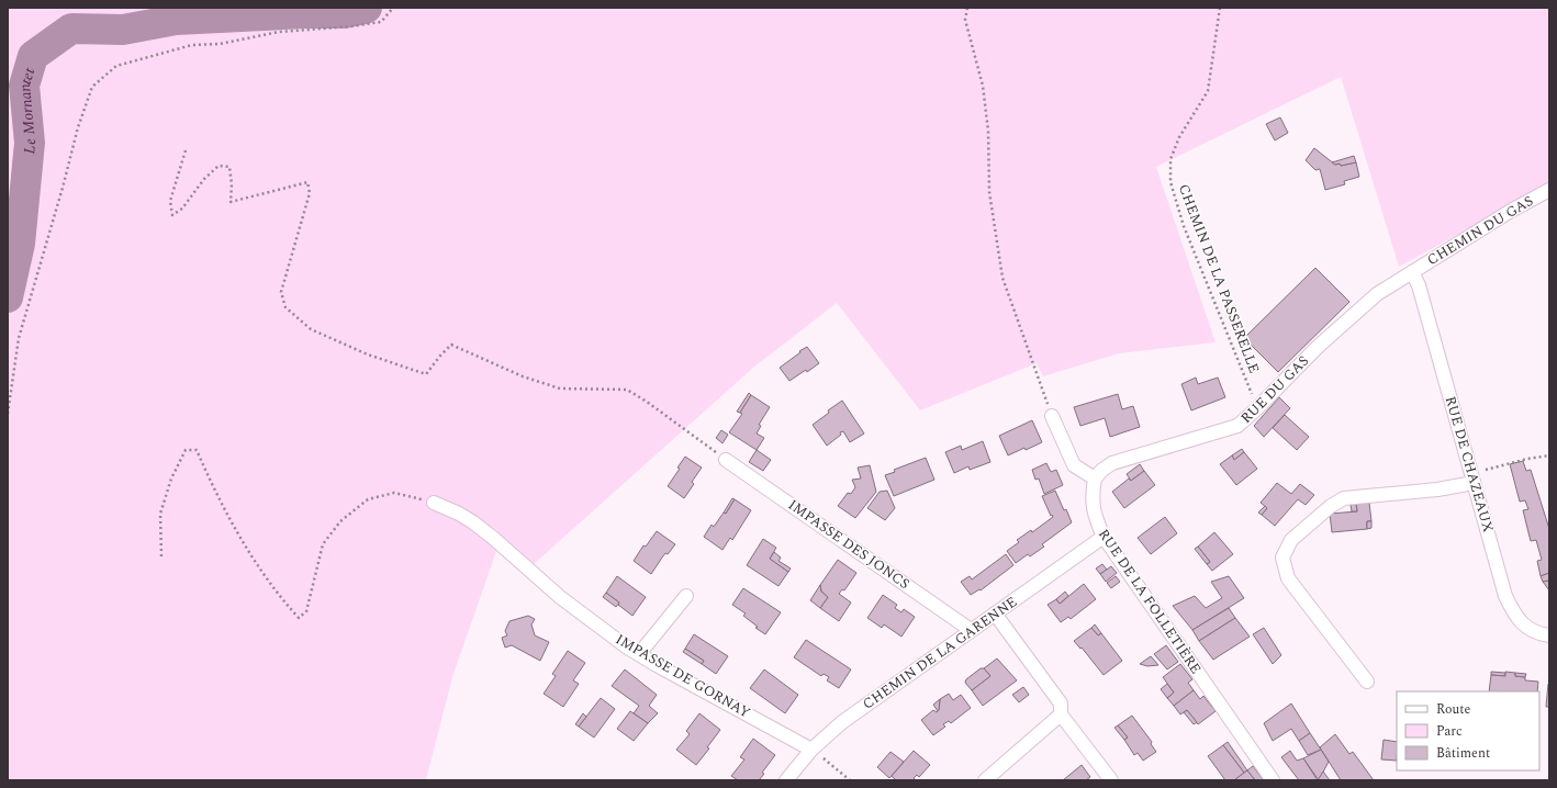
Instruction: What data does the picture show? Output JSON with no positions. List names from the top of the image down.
{
  "streets": {
    "street": [
      "CHEMIN DU GAS",
      "RUE DU GAS",
      "RUE DE CHAZEAUX",
      "IMPASSE DES JONCS",
      "RUE DE LA FOLLETIÈRE",
      "CHEMIN DE LA GARENNE",
      "IMPASSE DE GORNAY"
    ],
    "path": ["CHEMIN DE LA PASSERELLE"]
  },
  "crossings": [
    ["CHEMIN DU GAS", "RUE DU GAS"],
    ["CHEMIN DU GAS", "RUE DE CHAZEAUX"],
    ["CHEMIN DE LA PASSERELLE", "RUE DU GAS"],
    ["RUE DU GAS", "RUE DE CHAZEAUX"],
    ["RUE DU GAS", "RUE DE LA FOLLETIÈRE"],
    ["IMPASSE DES JONCS", "CHEMIN DE LA GARENNE"],
    ["RUE DE LA FOLLETIÈRE", "CHEMIN DE LA GARENNE"],
    ["CHEMIN DE LA GARENNE", "IMPASSE DE GORNAY"]
  ],
  "water": ["Le Mornantet"],
  "legend": ["Route", "Parc", "Bâtiment"]
}
